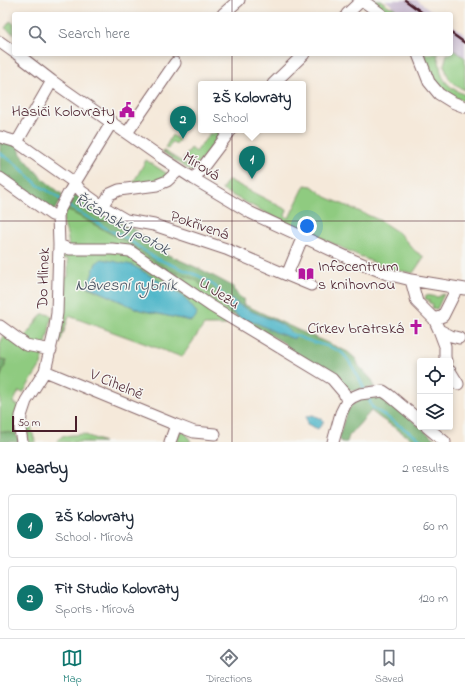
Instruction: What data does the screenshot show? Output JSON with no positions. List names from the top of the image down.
{
  "streets": {
    "street": [
      "Mírová",
      "Pokřivená",
      "Do Hlinek",
      "U Jezu",
      "V Cihelně"
    ]
  },
  "crossings": [
    ["Do Hlinek", "U Jezu"],
    ["Do Hlinek", "V Cihelně"]
  ],
  "water": ["Říčanský potok", "Návesní rybník"],
  "places": {
    "public building": ["Hasiči Kolovraty"],
    "library": ["Infocentrum s knihovnou"],
    "church": ["Církev bratrská"]
  },
  "scale_bar": "50 m",
  "page": {
    "search": "Search here",
    "popup": ["ZŠ Kolovraty", "School"],
    "pins": ["2", "1"],
    "scale": "50 m",
    "heading": ["Nearby", "2 results"],
    "list": [
      {
        "mark": "1",
        "name": "ZŠ Kolovraty",
        "note": "School · Mírová",
        "value": "60 m"
      },
      {
        "mark": "2",
        "name": "Fit Studio Kolovraty",
        "note": "Sports · Mírová",
        "value": "120 m"
      }
    ],
    "nav": ["Map", "Directions", "Saved"]
  }
}
